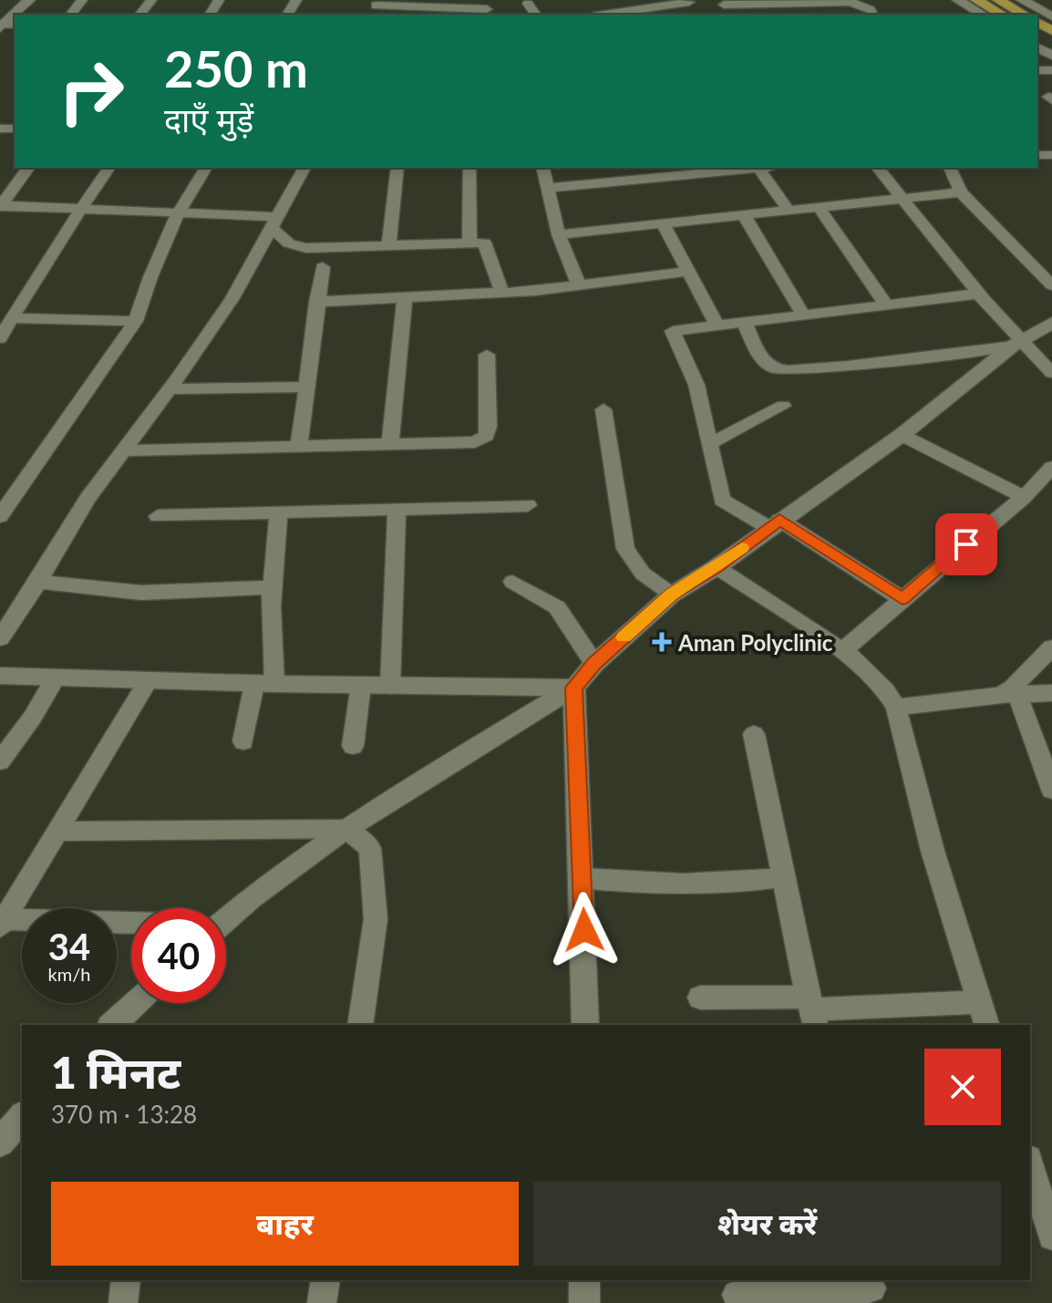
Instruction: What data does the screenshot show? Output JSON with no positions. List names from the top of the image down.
{
  "places": {
    "health": ["Aman Polyclinic"]
  },
  "page": {
    "turn": ["250 m", "दाएँ मुड़ें"],
    "speed": "34 km/h",
    "limit": "40",
    "heading": ["1 मिनट", "370 m · 13:28"],
    "buttons": ["बाहर", "शेयर करें"]
  }
}
